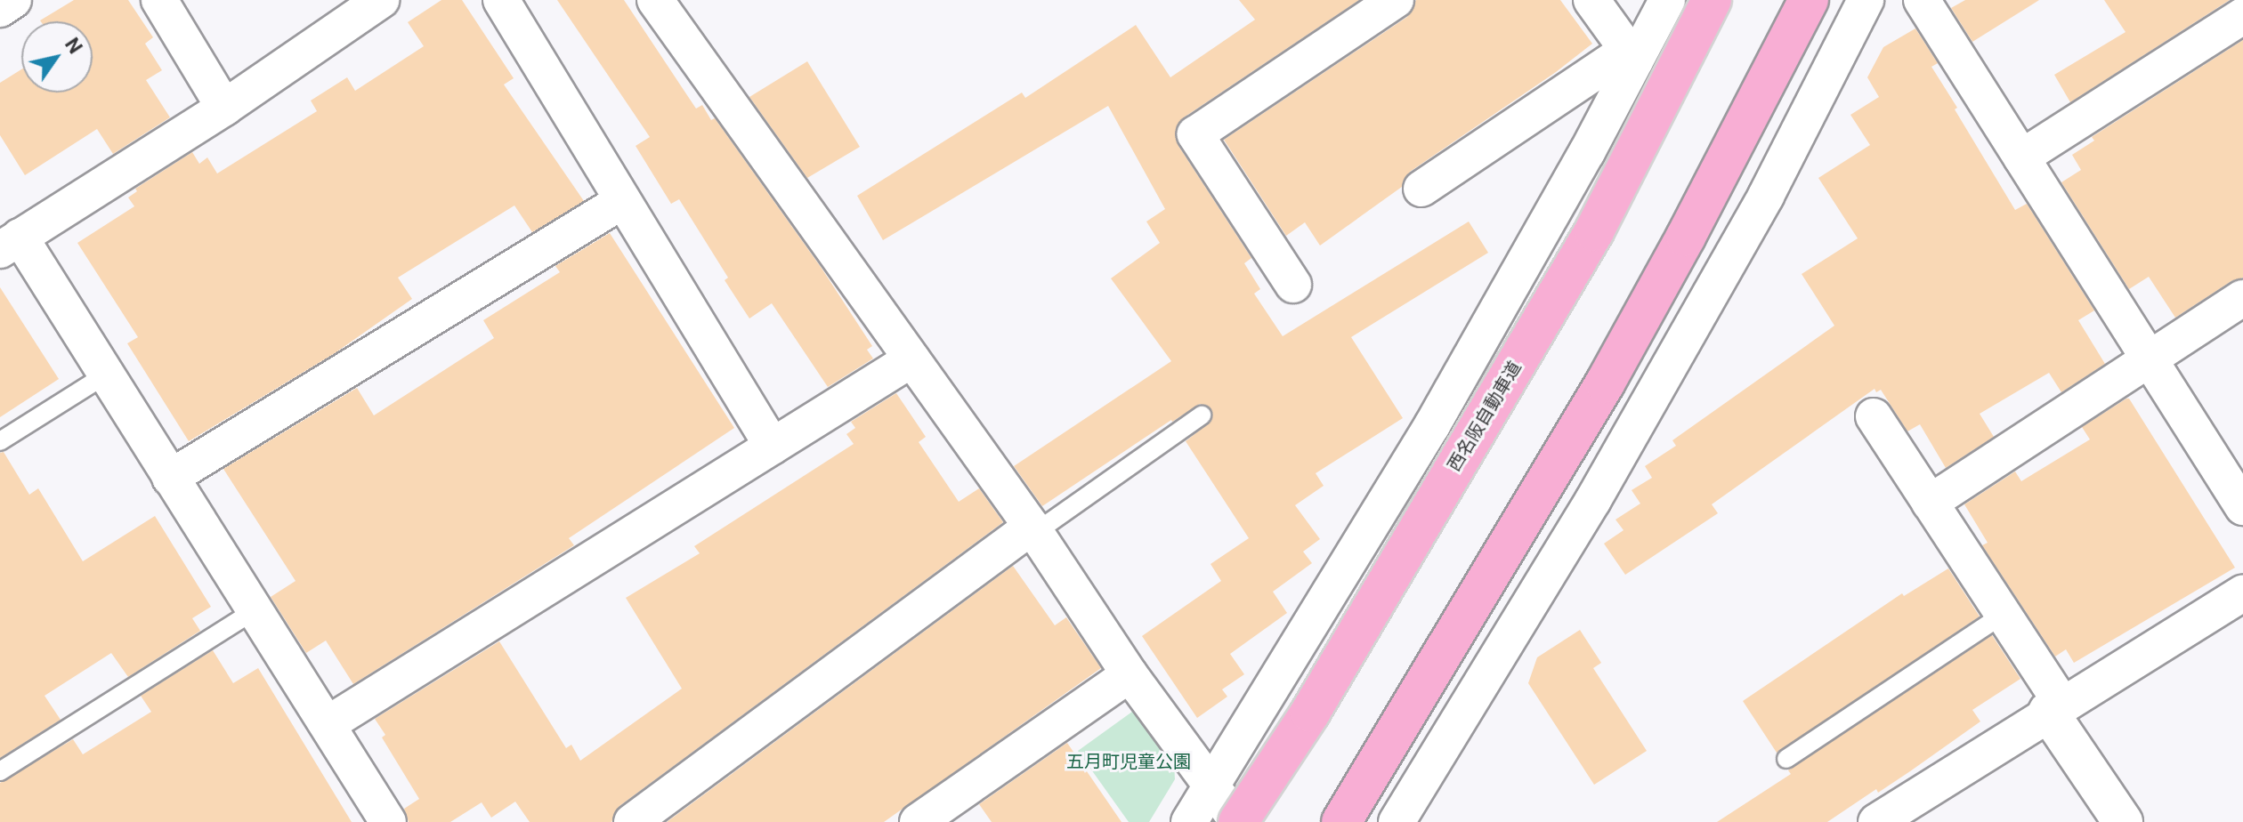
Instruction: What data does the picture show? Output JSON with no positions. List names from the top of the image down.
{
  "streets": {
    "highway": ["西名阪自動車道"]
  },
  "parks": ["五月町児童公園"],
  "north": "top right"
}
